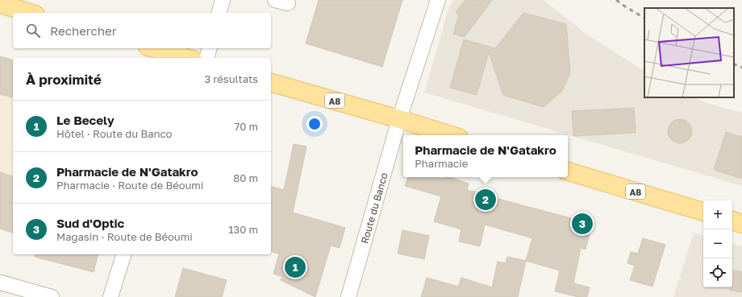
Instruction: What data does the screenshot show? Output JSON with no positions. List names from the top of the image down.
{
  "streets": {
    "main road": ["A8"],
    "street": ["Route du Banco"]
  },
  "crossings": [
    ["A8", "Route du Banco"]
  ],
  "page": {
    "search": "Rechercher",
    "heading": ["À proximité", "3 résultats"],
    "list": [
      {
        "mark": "1",
        "name": "Le Becely",
        "note": "Hôtel · Route du Banco",
        "value": "70 m"
      },
      {
        "mark": "2",
        "name": "Pharmacie de N'Gatakro",
        "note": "Pharmacie · Route de Béoumi",
        "value": "80 m"
      },
      {
        "mark": "3",
        "name": "Sud d'Optic",
        "note": "Magasin · Route de Béoumi",
        "value": "130 m"
      }
    ],
    "popup": ["Pharmacie de N'Gatakro", "Pharmacie"],
    "pins": ["2", "3", "1"],
    "map_buttons": ["+", "−"]
  }
}
